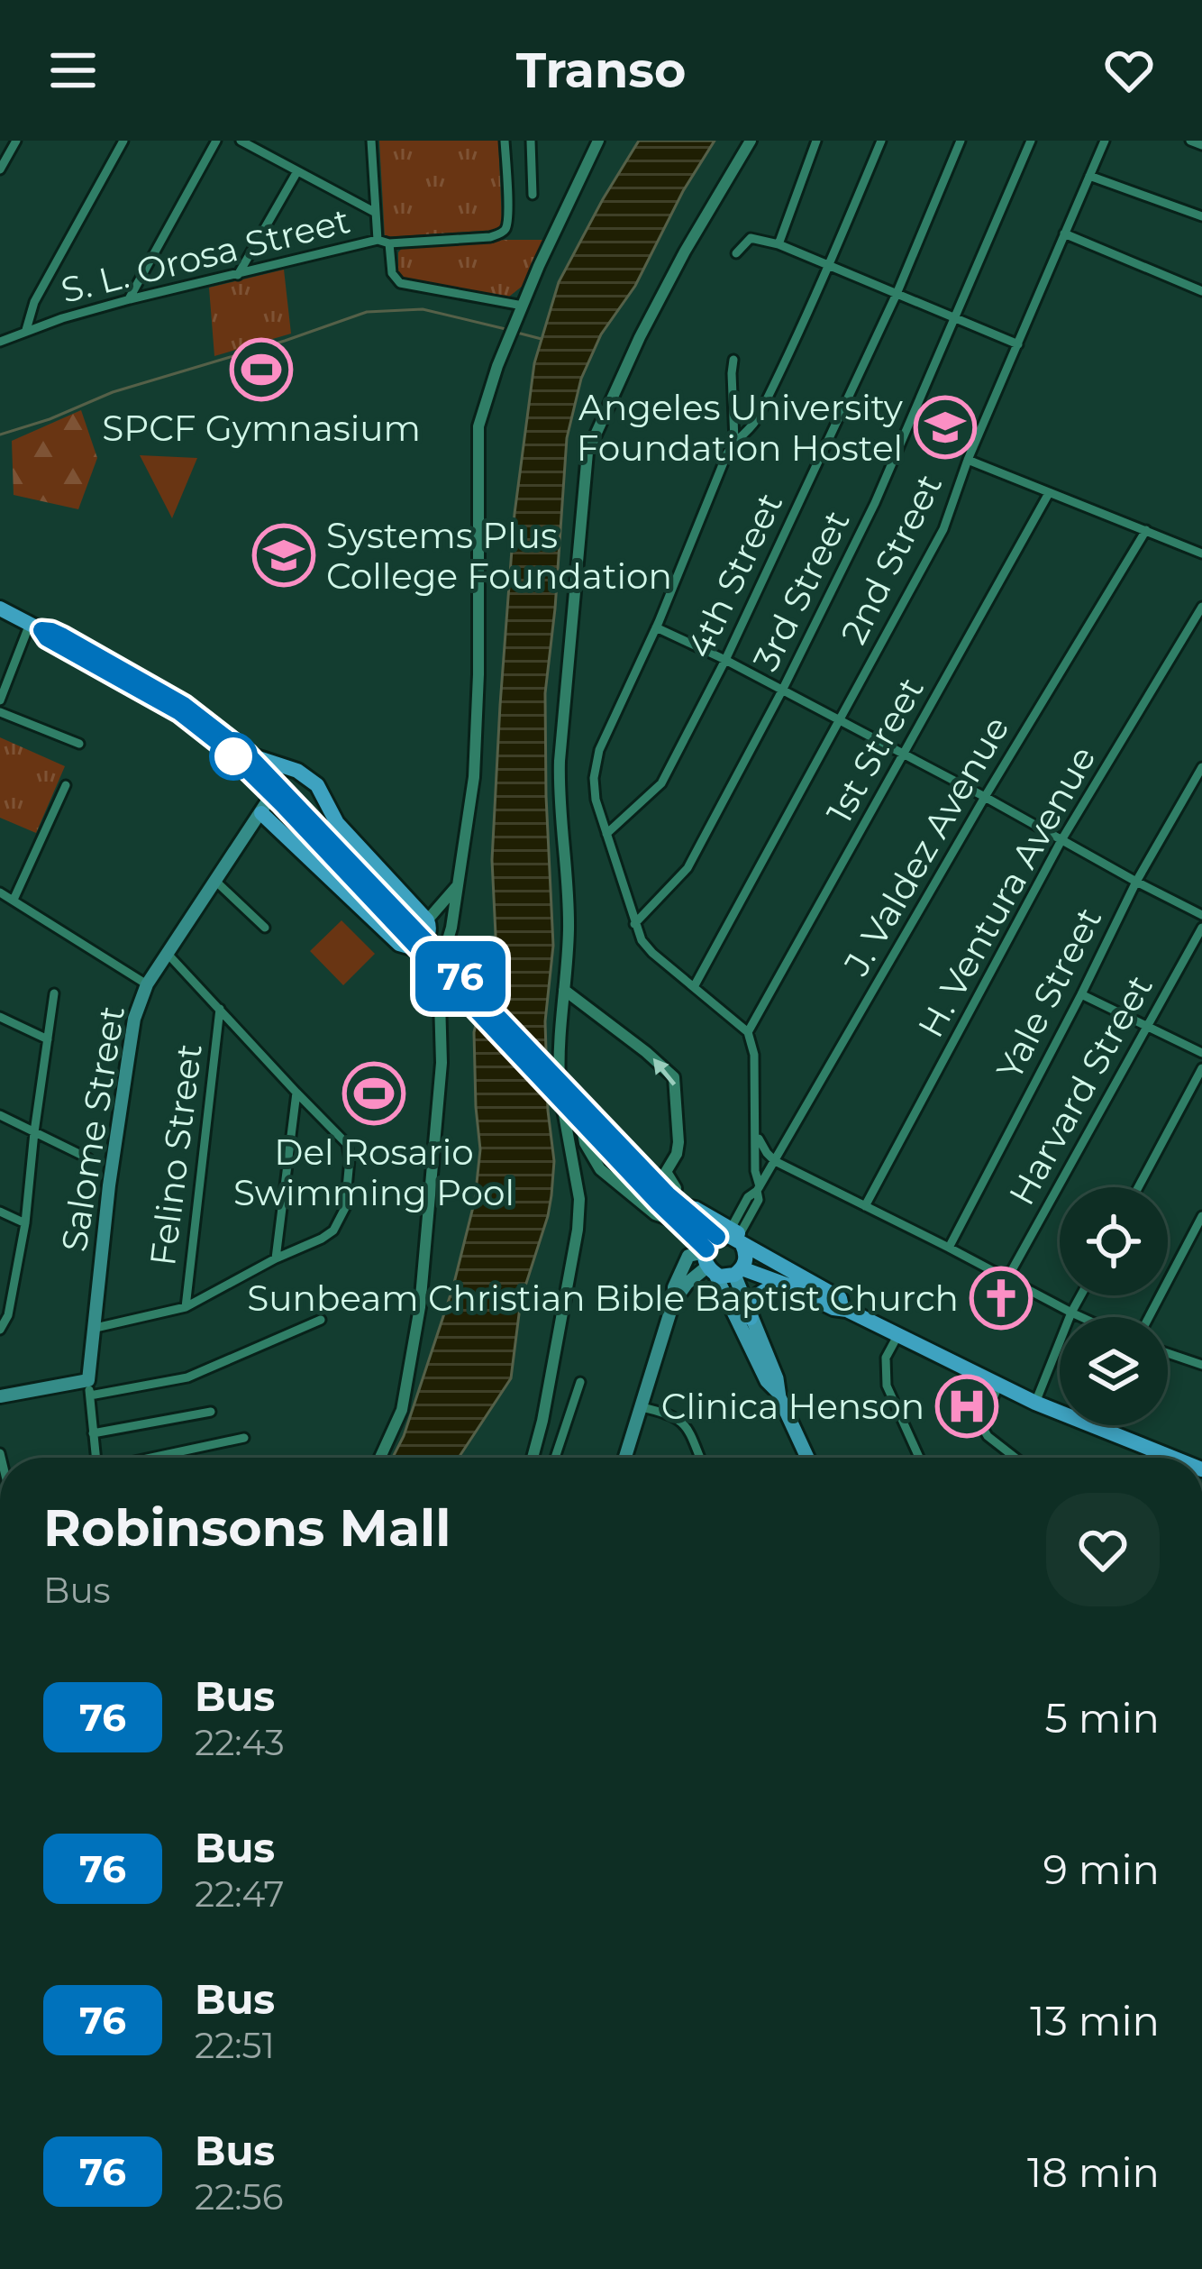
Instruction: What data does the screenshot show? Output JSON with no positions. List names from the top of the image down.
{
  "streets": {
    "main road": ["Salome Street"],
    "street": [
      "S. L. Orosa Street",
      "2nd Street",
      "4th Street",
      "3rd Street",
      "1st Street",
      "J. Valdez Avenue",
      "H. Ventura Avenue",
      "Yale Street",
      "Harvard Street",
      "Felino Street"
    ]
  },
  "places": {
    "sports": ["SPCF Gymnasium", "Del Rosario Swimming Pool"],
    "school or university": ["Angeles University Foundation Hostel", "Systems Plus College Foundation"],
    "church": ["Sunbeam Christian Bible Baptist Church"],
    "hospital": ["Clinica Henson"]
  },
  "lines": ["bus line 76"],
  "page": {
    "header": "Transo",
    "on_map": "76",
    "heading": ["Robinsons Mall", "Bus"],
    "list": [
      {
        "mark": "76",
        "name": "Bus",
        "note": "22:43",
        "value": "5 min"
      },
      {
        "mark": "76",
        "name": "Bus",
        "note": "22:47",
        "value": "9 min"
      },
      {
        "mark": "76",
        "name": "Bus",
        "note": "22:51",
        "value": "13 min"
      },
      {
        "mark": "76",
        "name": "Bus",
        "note": "22:56",
        "value": "18 min"
      }
    ]
  }
}
